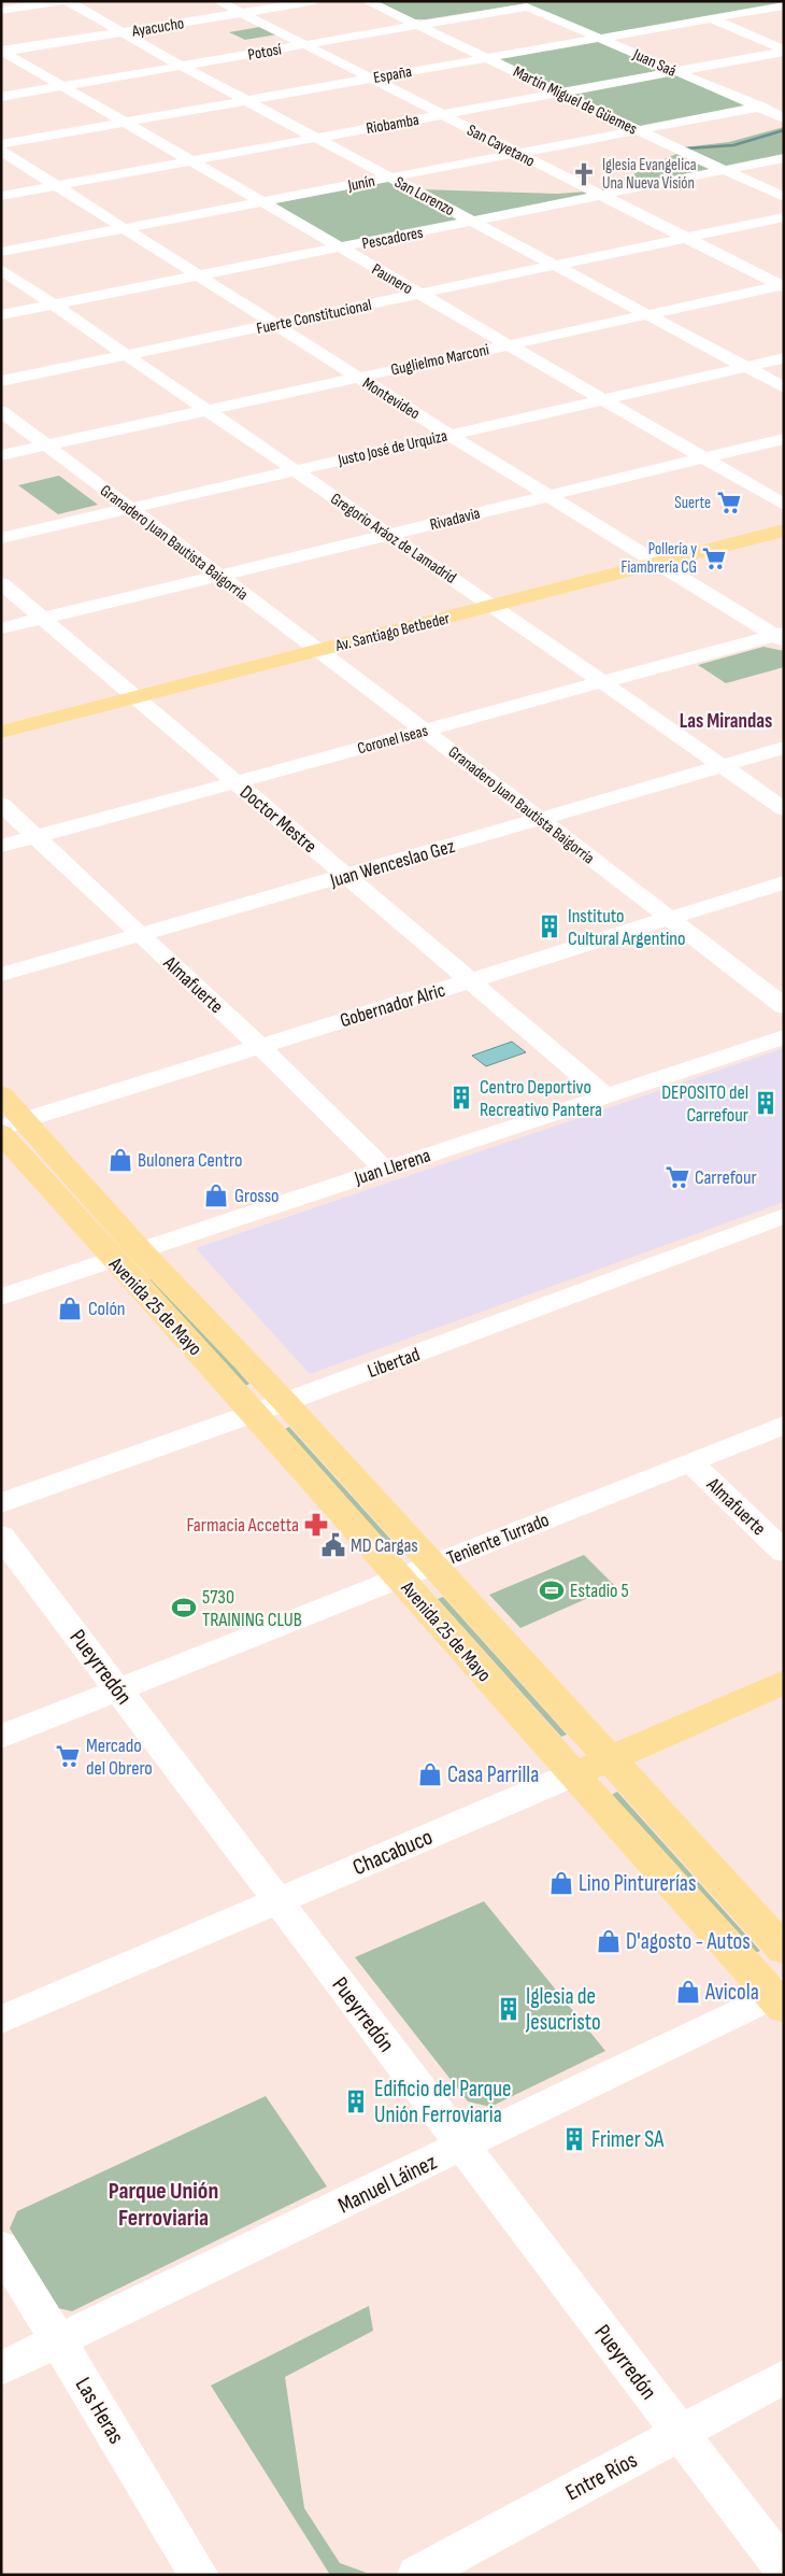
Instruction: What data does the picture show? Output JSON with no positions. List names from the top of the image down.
{
  "streets": {
    "main road": ["Av. Santiago Betbeder", "Avenida 25 de Mayo", "Chacabuco"],
    "street": [
      "Ayacucho",
      "Potosí",
      "Juan Saá",
      "España",
      "Martín Miguel de Güemes",
      "Riobamba",
      "San Cayetano",
      "Junín",
      "San Lorenzo",
      "Pescadores",
      "Paunero",
      "Fuerte Constitucional",
      "Guglielmo Marconi",
      "Montevideo",
      "Justo José de Urquiza",
      "Rivadavia",
      "Gregorio Aráoz de Lamadrid",
      "Granadero Juan Bautista Baigorria",
      "Coronel Iseas",
      "Doctor Mestre",
      "Juan Wenceslao Gez",
      "Almafuerte",
      "Gobernador Alric",
      "Juan Llerena",
      "Libertad",
      "Teniente Turrado",
      "Pueyrredón",
      "Manuel Láinez",
      "Las Heras",
      "Entre Ríos"
    ]
  },
  "crossings": [
    ["Ayacucho", "San Cayetano"],
    ["Ayacucho", "San Lorenzo"],
    ["Ayacucho", "Paunero"],
    ["Potosí", "Juan Saá"],
    ["Potosí", "Martín Miguel de Güemes"],
    ["Potosí", "San Cayetano"],
    ["Potosí", "San Lorenzo"],
    ["Potosí", "Paunero"],
    ["Juan Saá", "España"],
    ["Juan Saá", "Riobamba"],
    ["Juan Saá", "Junín"],
    ["España", "Martín Miguel de Güemes"],
    ["España", "San Cayetano"],
    ["España", "San Lorenzo"],
    ["España", "Paunero"],
    ["Martín Miguel de Güemes", "Riobamba"],
    ["Martín Miguel de Güemes", "Junín"],
    ["Martín Miguel de Güemes", "Pescadores"],
    ["Riobamba", "San Cayetano"],
    ["Riobamba", "San Lorenzo"],
    ["Riobamba", "Paunero"],
    ["Riobamba", "Montevideo"],
    ["San Cayetano", "Junín"],
    ["San Cayetano", "Pescadores"],
    ["San Cayetano", "Fuerte Constitucional"],
    ["San Cayetano", "Guglielmo Marconi"],
    ["Junín", "San Lorenzo"],
    ["Junín", "Paunero"],
    ["Junín", "Montevideo"],
    ["San Lorenzo", "Pescadores"],
    ["San Lorenzo", "Fuerte Constitucional"],
    ["San Lorenzo", "Guglielmo Marconi"],
    ["San Lorenzo", "Justo José de Urquiza"],
    ["Pescadores", "Paunero"],
    ["Pescadores", "Montevideo"],
    ["Pescadores", "Gregorio Aráoz de Lamadrid"],
    ["Paunero", "Fuerte Constitucional"],
    ["Paunero", "Guglielmo Marconi"],
    ["Paunero", "Justo José de Urquiza"],
    ["Paunero", "Rivadavia"],
    ["Fuerte Constitucional", "Montevideo"],
    ["Fuerte Constitucional", "Gregorio Aráoz de Lamadrid"],
    ["Guglielmo Marconi", "Montevideo"],
    ["Guglielmo Marconi", "Gregorio Aráoz de Lamadrid"],
    ["Guglielmo Marconi", "Granadero Juan Bautista Baigorria"],
    ["Montevideo", "Justo José de Urquiza"],
    ["Montevideo", "Rivadavia"],
    ["Montevideo", "Av. Santiago Betbeder"],
    ["Montevideo", "Coronel Iseas"],
    ["Justo José de Urquiza", "Gregorio Aráoz de Lamadrid"],
    ["Justo José de Urquiza", "Granadero Juan Bautista Baigorria"],
    ["Rivadavia", "Gregorio Aráoz de Lamadrid"],
    ["Rivadavia", "Granadero Juan Bautista Baigorria"],
    ["Rivadavia", "Doctor Mestre"],
    ["Gregorio Aráoz de Lamadrid", "Av. Santiago Betbeder"],
    ["Gregorio Aráoz de Lamadrid", "Coronel Iseas"],
    ["Gregorio Aráoz de Lamadrid", "Juan Wenceslao Gez"],
    ["Granadero Juan Bautista Baigorria", "Av. Santiago Betbeder"],
    ["Granadero Juan Bautista Baigorria", "Coronel Iseas"],
    ["Granadero Juan Bautista Baigorria", "Juan Wenceslao Gez"],
    ["Granadero Juan Bautista Baigorria", "Gobernador Alric"],
    ["Av. Santiago Betbeder", "Doctor Mestre"],
    ["Coronel Iseas", "Doctor Mestre"],
    ["Coronel Iseas", "Almafuerte"],
    ["Doctor Mestre", "Juan Wenceslao Gez"],
    ["Doctor Mestre", "Gobernador Alric"],
    ["Doctor Mestre", "Juan Llerena"],
    ["Juan Wenceslao Gez", "Almafuerte"],
    ["Almafuerte", "Gobernador Alric"],
    ["Almafuerte", "Juan Llerena"],
    ["Almafuerte", "Teniente Turrado"],
    ["Gobernador Alric", "Avenida 25 de Mayo"],
    ["Juan Llerena", "Avenida 25 de Mayo"],
    ["Avenida 25 de Mayo", "Libertad"],
    ["Avenida 25 de Mayo", "Teniente Turrado"],
    ["Avenida 25 de Mayo", "Chacabuco"],
    ["Avenida 25 de Mayo", "Manuel Láinez"],
    ["Teniente Turrado", "Pueyrredón"],
    ["Pueyrredón", "Chacabuco"],
    ["Pueyrredón", "Manuel Láinez"],
    ["Pueyrredón", "Entre Ríos"],
    ["Manuel Láinez", "Las Heras"]
  ],
  "districts": ["Las Mirandas", "Parque Unión Ferroviaria"],
  "places": {
    "church": ["Iglesia Evangelica Una Nueva Visión"],
    "supermarket": [
      "Suerte",
      "Pollería y Fiambrería CG",
      "Carrefour",
      "Mercado del Obrero"
    ],
    "building": [
      "Instituto Cultural Argentino",
      "Centro Deportivo Recreativo Pantera",
      "DEPOSITO del Carrefour",
      "Iglesia de Jesucristo",
      "Edificio del Parque Unión Ferroviaria",
      "Frimer SA"
    ],
    "shop": [
      "Bulonera Centro",
      "Grosso",
      "Colón",
      "Casa Parrilla",
      "Lino Pinturerías",
      "D'agosto - Autos",
      "Avicola"
    ],
    "pharmacy": ["Farmacia Accetta"],
    "public building": ["MD Cargas"],
    "sports": ["Estadio 5", "5730 TRAINING CLUB"]
  }
}
